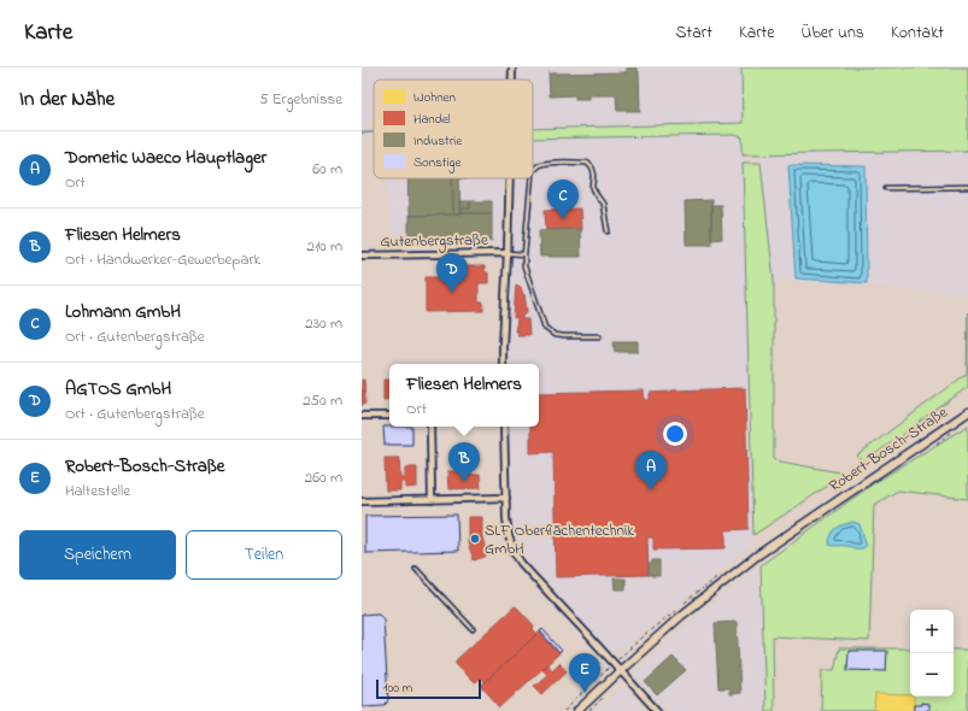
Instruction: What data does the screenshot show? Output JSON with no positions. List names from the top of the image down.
{
  "streets": {
    "street": ["Gutenbergstraße", "Robert-Bosch-Straße"]
  },
  "places": ["SLF Oberflächentechnik GmbH"],
  "legend": [
    "Wohnen",
    "Handel",
    "Industrie",
    "Sonstige"
  ],
  "scale_bar": "100 m",
  "page": {
    "header": "Karte",
    "nav": [
      "Start",
      "Karte",
      "Über uns",
      "Kontakt"
    ],
    "heading": ["In der Nähe", "5 Ergebnisse"],
    "list": [
      {
        "mark": "A",
        "name": "Dometic Waeco Hauptlager",
        "note": "Ort",
        "value": "60 m"
      },
      {
        "mark": "B",
        "name": "Fliesen Helmers",
        "note": "Ort · Handwerker-Gewerbepark",
        "value": "210 m"
      },
      {
        "mark": "C",
        "name": "Lohmann GmbH",
        "note": "Ort · Gutenbergstraße",
        "value": "230 m"
      },
      {
        "mark": "D",
        "name": "AGTOS GmbH",
        "note": "Ort · Gutenbergstraße",
        "value": "250 m"
      },
      {
        "mark": "E",
        "name": "Robert-Bosch-Straße",
        "note": "Haltestelle",
        "value": "260 m"
      }
    ],
    "pins": [
      "C",
      "D",
      "B",
      "A",
      "E"
    ],
    "popup": ["Fliesen Helmers", "Ort"],
    "buttons": ["Speichern", "Teilen"],
    "map_buttons": ["+", "−"],
    "scale": "100 m"
  }
}
